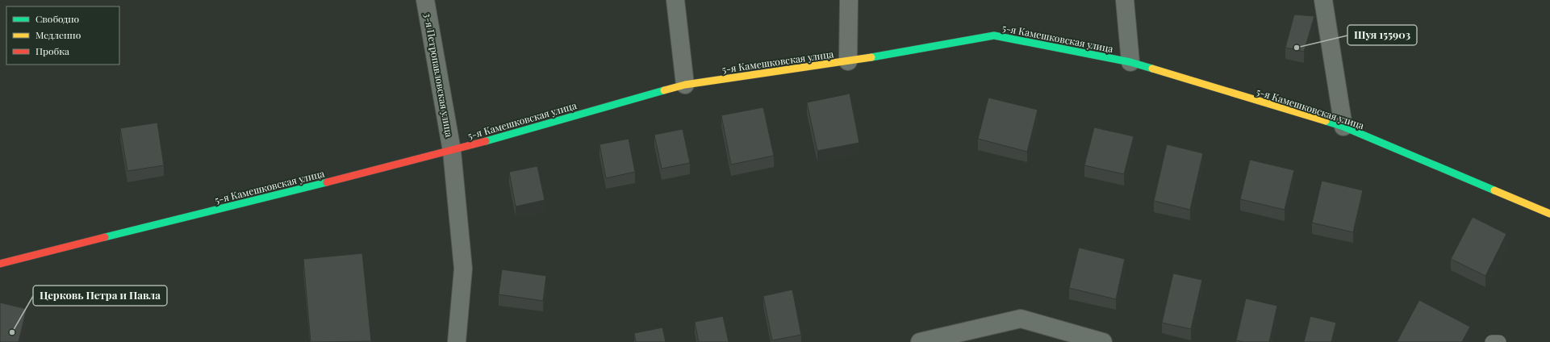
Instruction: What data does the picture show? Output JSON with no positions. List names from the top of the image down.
{
  "streets": {
    "street": ["5-я Камешковская улица", "3-я Петропавловская улица"]
  },
  "crossings": [
    ["5-я Камешковская улица", "3-я Петропавловская улица"]
  ],
  "places": ["Шуя 155903", "Церковь Петра и Павла"],
  "legend": ["Свободно", "Медленно", "Пробка"]
}
